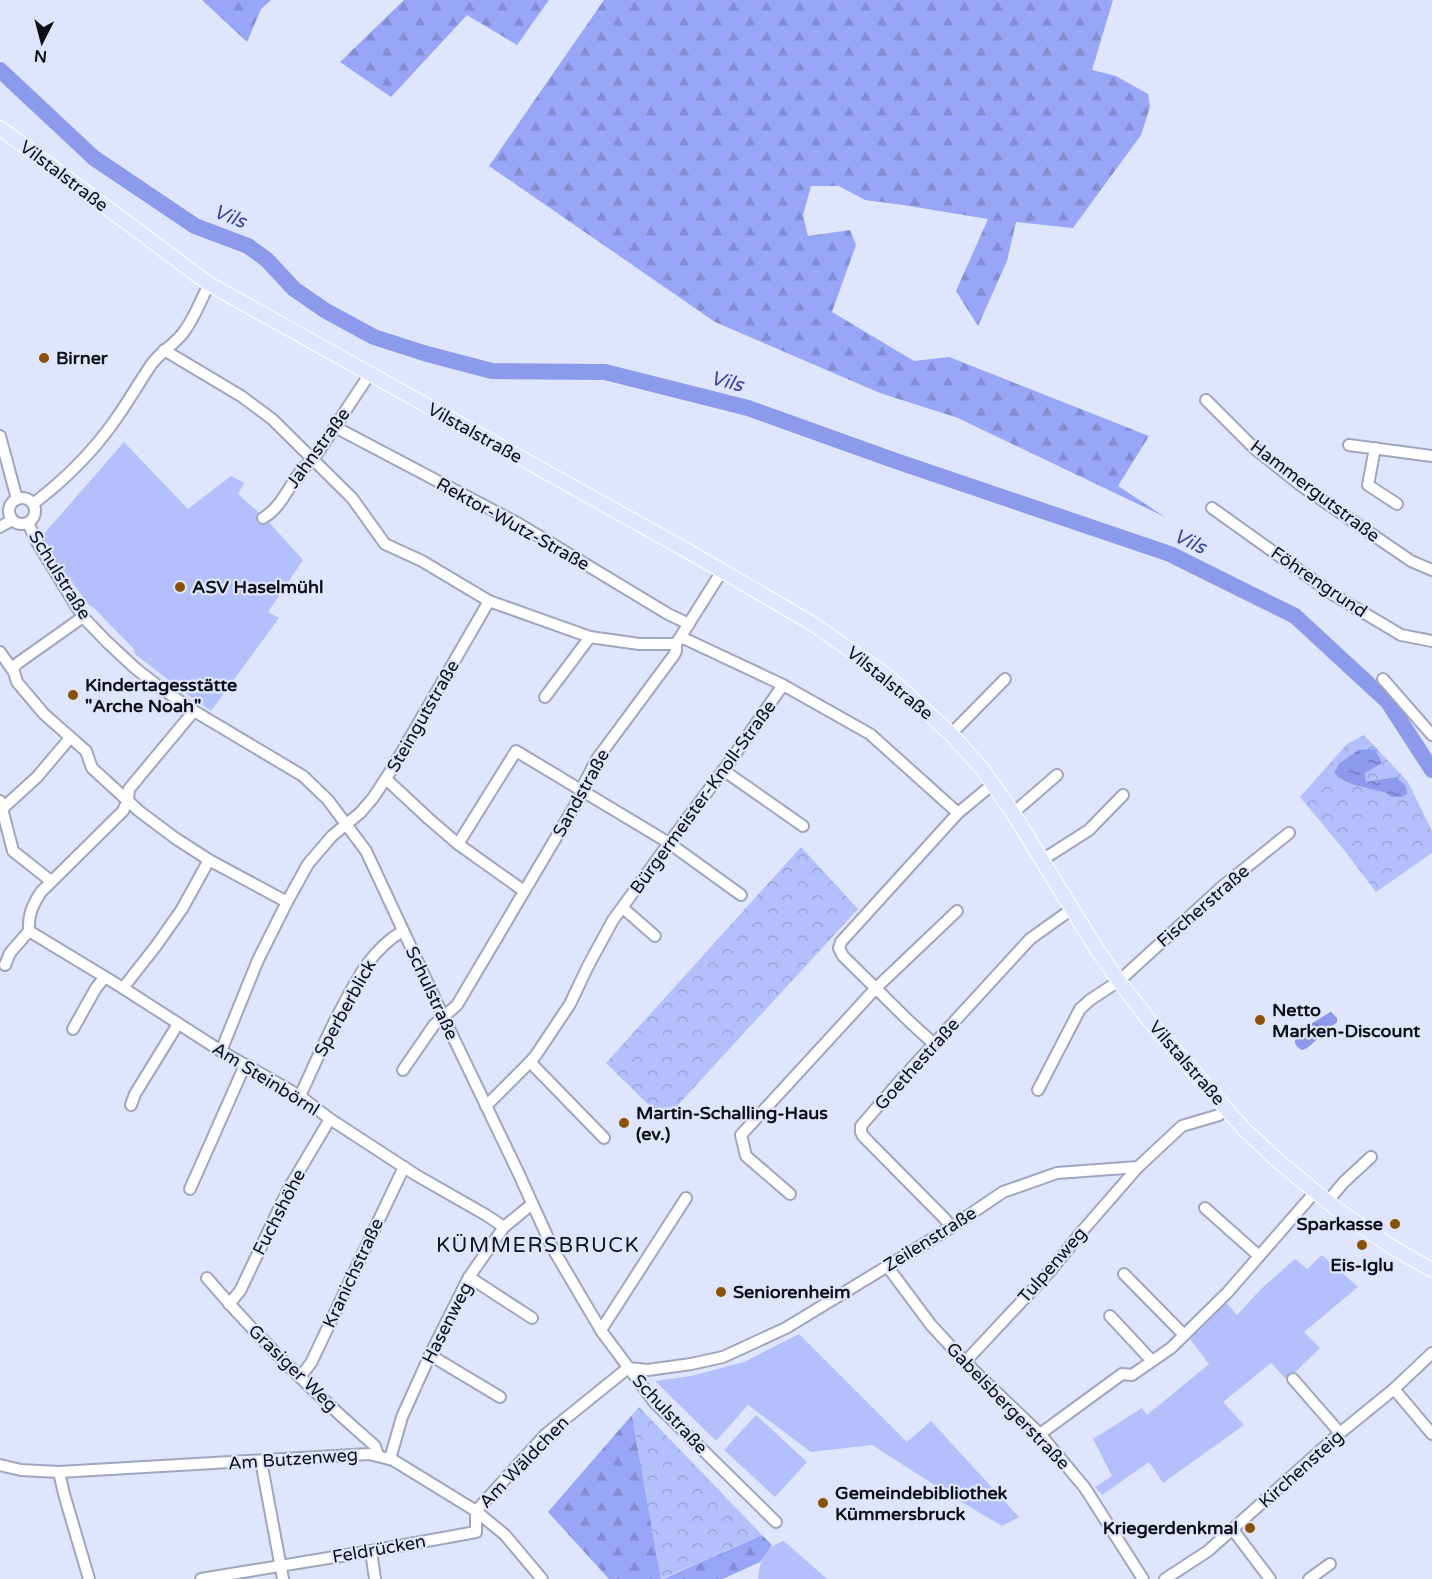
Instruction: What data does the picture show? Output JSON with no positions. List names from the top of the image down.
{
  "streets": {
    "main road": ["Vilstalstraße"],
    "street": [
      "Jahnstraße",
      "Hammergutstraße",
      "Rektor-Wutz-Straße",
      "Schulstraße",
      "Föhrengrund",
      "Steingutstraße",
      "Sandstraße",
      "Bürgermeister-Knoll-Straße",
      "Fischerstraße",
      "Sperberblick",
      "Goethestraße",
      "Am Steinbörnl",
      "Fuchshöhe",
      "Zeilenstraße",
      "Tulpenweg",
      "Kranichstraße",
      "Hasenweg",
      "Grasiger Weg",
      "Gabelsbergerstraße",
      "Am Butzenweg",
      "Am Wäldchen",
      "Kirchensteig",
      "Feldrücken"
    ]
  },
  "crossings": [
    ["Vilstalstraße", "Jahnstraße"],
    ["Vilstalstraße", "Sandstraße"],
    ["Vilstalstraße", "Fischerstraße"],
    ["Vilstalstraße", "Goethestraße"],
    ["Jahnstraße", "Rektor-Wutz-Straße"],
    ["Rektor-Wutz-Straße", "Sandstraße"],
    ["Schulstraße", "Steingutstraße"],
    ["Schulstraße", "Sandstraße"],
    ["Schulstraße", "Bürgermeister-Knoll-Straße"],
    ["Schulstraße", "Sperberblick"],
    ["Schulstraße", "Zeilenstraße"],
    ["Schulstraße", "Hasenweg"],
    ["Schulstraße", "Am Wäldchen"],
    ["Steingutstraße", "Am Steinbörnl"],
    ["Sperberblick", "Am Steinbörnl"],
    ["Goethestraße", "Zeilenstraße"],
    ["Am Steinbörnl", "Fuchshöhe"],
    ["Am Steinbörnl", "Kranichstraße"],
    ["Am Steinbörnl", "Hasenweg"],
    ["Fuchshöhe", "Grasiger Weg"],
    ["Zeilenstraße", "Tulpenweg"],
    ["Zeilenstraße", "Gabelsbergerstraße"],
    ["Zeilenstraße", "Am Wäldchen"],
    ["Tulpenweg", "Gabelsbergerstraße"],
    ["Kranichstraße", "Grasiger Weg"],
    ["Hasenweg", "Am Butzenweg"],
    ["Grasiger Weg", "Am Butzenweg"],
    ["Am Butzenweg", "Am Wäldchen"],
    ["Am Butzenweg", "Feldrücken"]
  ],
  "districts": ["KÜMMERSBRUCK"],
  "water": ["Vils"],
  "places": [
    "Birner",
    "ASV Haselmühl",
    "Kindertagesstätte \"Arche Noah\"",
    "Netto Marken-Discount",
    "Martin-Schalling-Haus (ev.)",
    "Sparkasse",
    "Eis-Iglu",
    "Seniorenheim",
    "Gemeindebibliothek Kümmersbruck",
    "Kriegerdenkmal"
  ],
  "north": "bottom"
}
